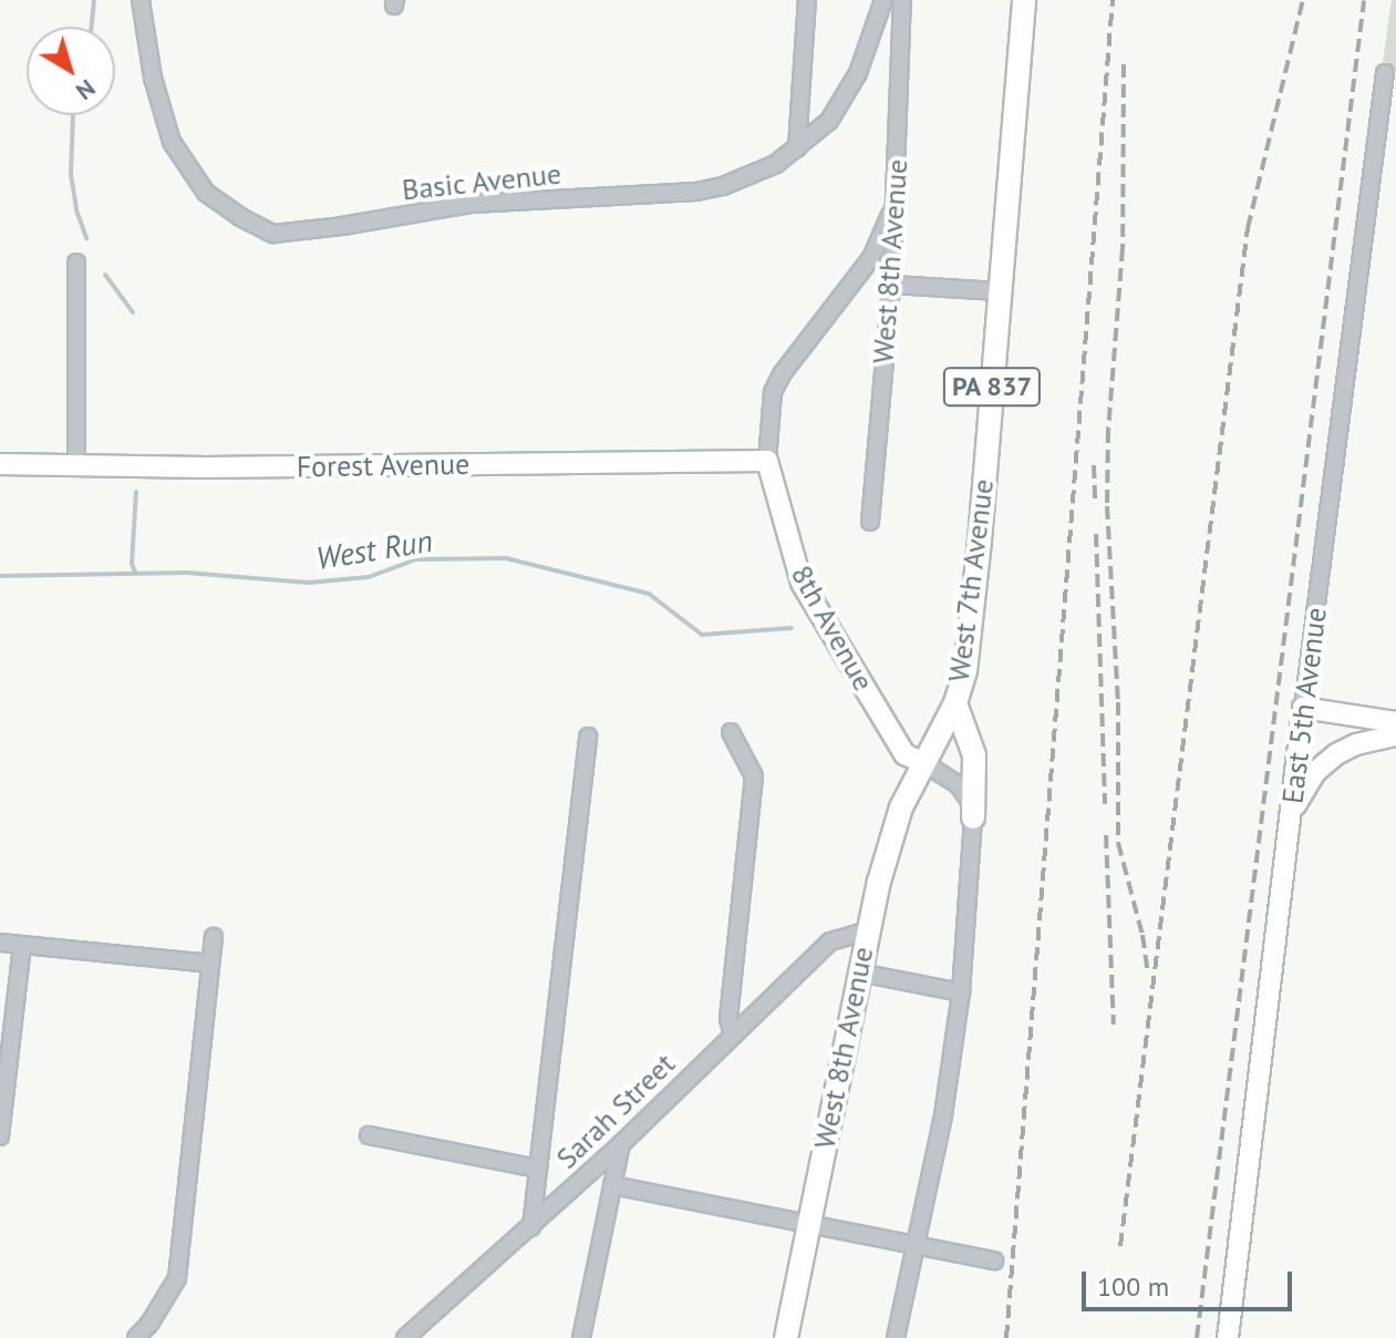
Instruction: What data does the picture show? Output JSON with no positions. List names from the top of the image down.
{
  "streets": {
    "main road": ["West 8th Avenue", "PA 837", "West 7th Avenue"],
    "street": [
      "Basic Avenue",
      "Forest Avenue",
      "8th Avenue",
      "East 5th Avenue",
      "Sarah Street"
    ]
  },
  "crossings": [
    ["West 8th Avenue", "West 7th Avenue"],
    ["West 8th Avenue", "8th Avenue"],
    ["West 8th Avenue", "Sarah Street"],
    ["Forest Avenue", "8th Avenue"],
    ["West 7th Avenue", "8th Avenue"]
  ],
  "water": ["West Run"],
  "scale_bar": "100 m",
  "north": "bottom right"
}
